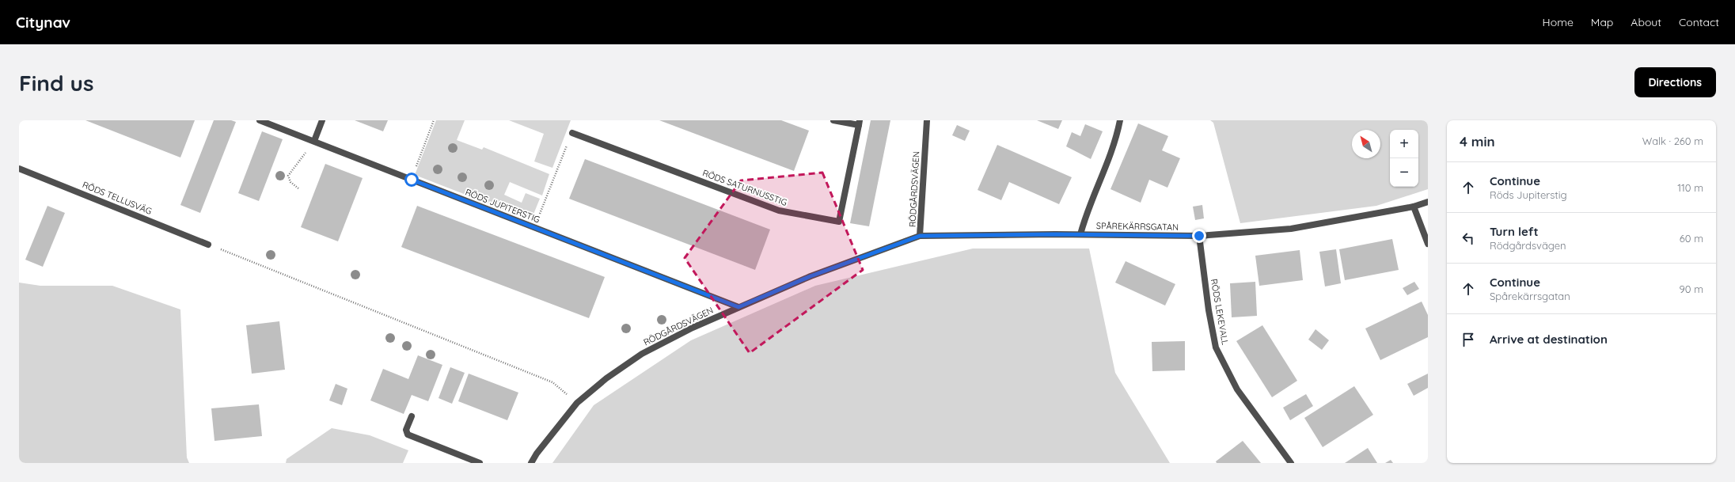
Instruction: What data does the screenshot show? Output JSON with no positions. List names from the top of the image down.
{
  "streets": {
    "street": [
      "RÖDS SATURNUSSTIG",
      "RÖDGÅRDSVÄGEN",
      "RÖDS TELLUSVÄG",
      "RÖDS JUPITERSTIG",
      "SPÅREKÄRRSGATAN",
      "RÖDS LEKEVALL"
    ]
  },
  "crossings": [
    ["RÖDGÅRDSVÄGEN", "RÖDS JUPITERSTIG"],
    ["RÖDGÅRDSVÄGEN", "SPÅREKÄRRSGATAN"],
    ["SPÅREKÄRRSGATAN", "RÖDS LEKEVALL"]
  ],
  "north": "top left",
  "page": {
    "header": "Citynav",
    "nav": [
      "Home",
      "Map",
      "About",
      "Contact"
    ],
    "buttons": "Directions",
    "title": "Find us",
    "heading": ["4 min", "Walk · 260 m"],
    "map_buttons": ["+", "−"],
    "list": [
      ["Continue", "Röds Jupiterstig", "110 m"],
      ["Turn left", "Rödgårdsvägen", "60 m"],
      ["Continue", "Spårekärrsgatan", "90 m"],
      "Arrive at destination"
    ]
  }
}
